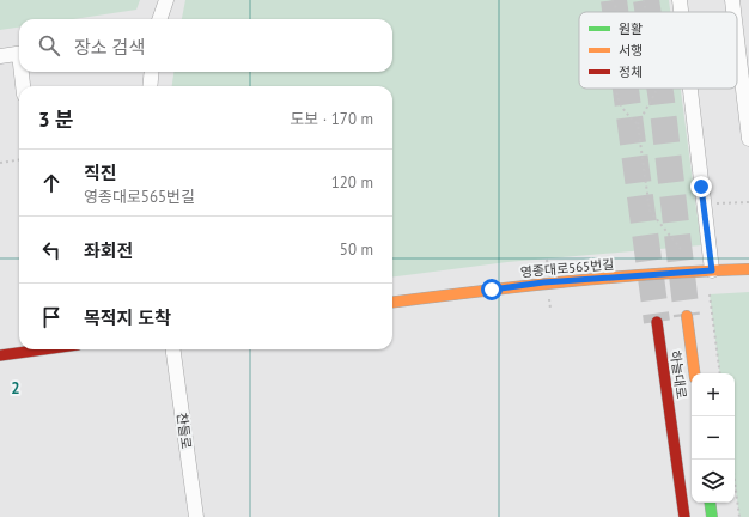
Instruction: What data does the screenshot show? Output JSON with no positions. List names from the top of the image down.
{
  "streets": {
    "main road": ["영종대로565번길", "하늘대로"],
    "street": ["찬들로"]
  },
  "legend": ["원활", "서행", "정체"],
  "page": {
    "search": "장소 검색",
    "heading": ["3 분", "도보 · 170 m"],
    "list": [
      ["직진", "영종대로565번길", "120 m"],
      ["좌회전", "50 m"],
      "목적지 도착"
    ],
    "map_buttons": ["+", "−"]
  },
  "grid": {
    "rows": ["2"]
  }
}
